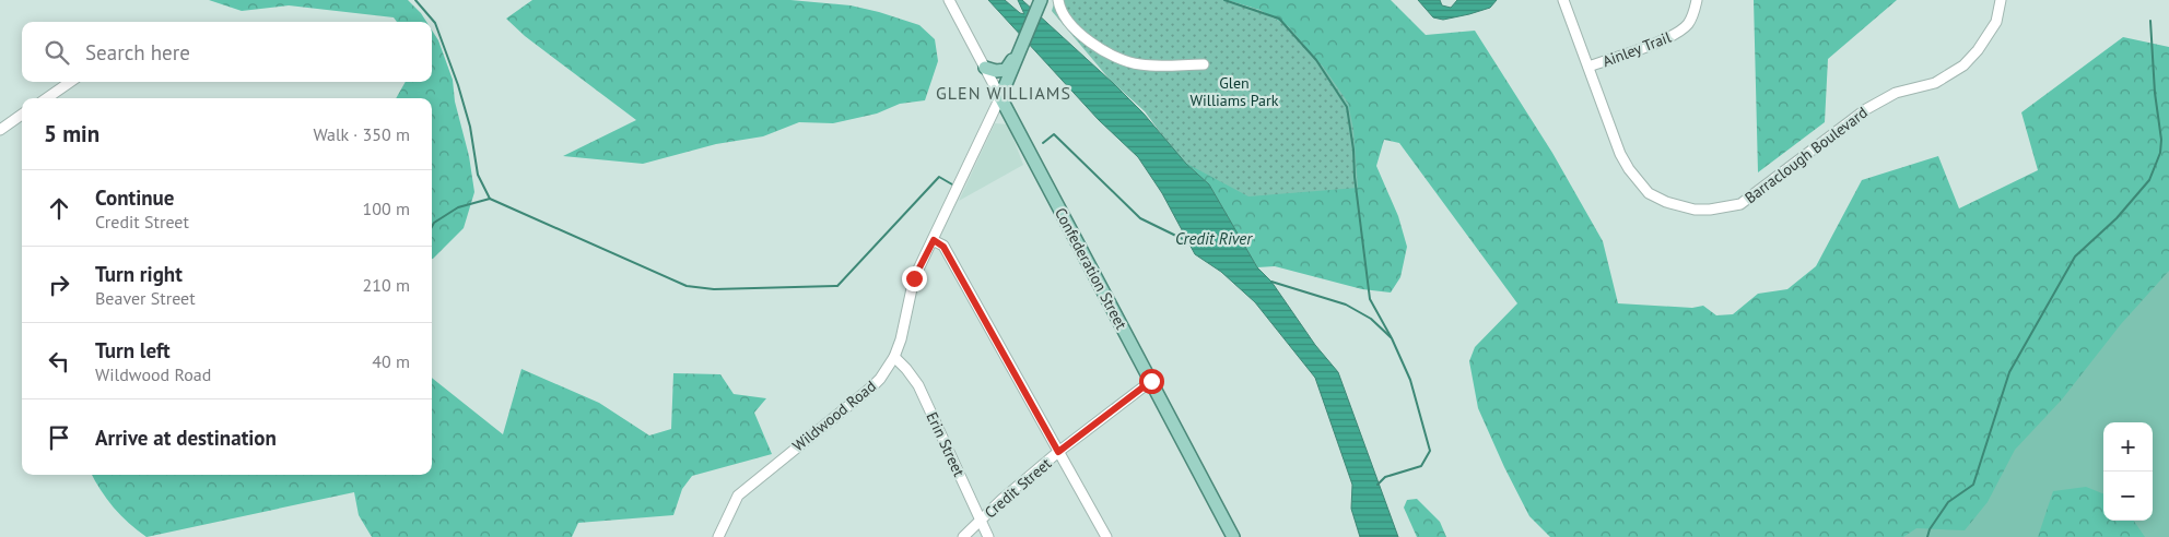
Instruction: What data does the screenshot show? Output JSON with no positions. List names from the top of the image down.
{
  "streets": {
    "main road": ["Confederation Street"],
    "street": [
      "Ainley Trail",
      "Barraclough Boulevard",
      "Wildwood Road",
      "Erin Street",
      "Credit Street"
    ]
  },
  "crossings": [
    ["Ainley Trail", "Barraclough Boulevard"],
    ["Confederation Street", "Wildwood Road"],
    ["Confederation Street", "Credit Street"],
    ["Wildwood Road", "Erin Street"],
    ["Erin Street", "Credit Street"]
  ],
  "districts": ["GLEN WILLIAMS"],
  "water": ["Credit River"],
  "parks": ["Glen Williams Park"],
  "page": {
    "search": "Search here",
    "heading": ["5 min", "Walk · 350 m"],
    "list": [
      ["Continue", "Credit Street", "100 m"],
      ["Turn right", "Beaver Street", "210 m"],
      ["Turn left", "Wildwood Road", "40 m"],
      "Arrive at destination"
    ],
    "map_buttons": ["+", "−"]
  }
}
